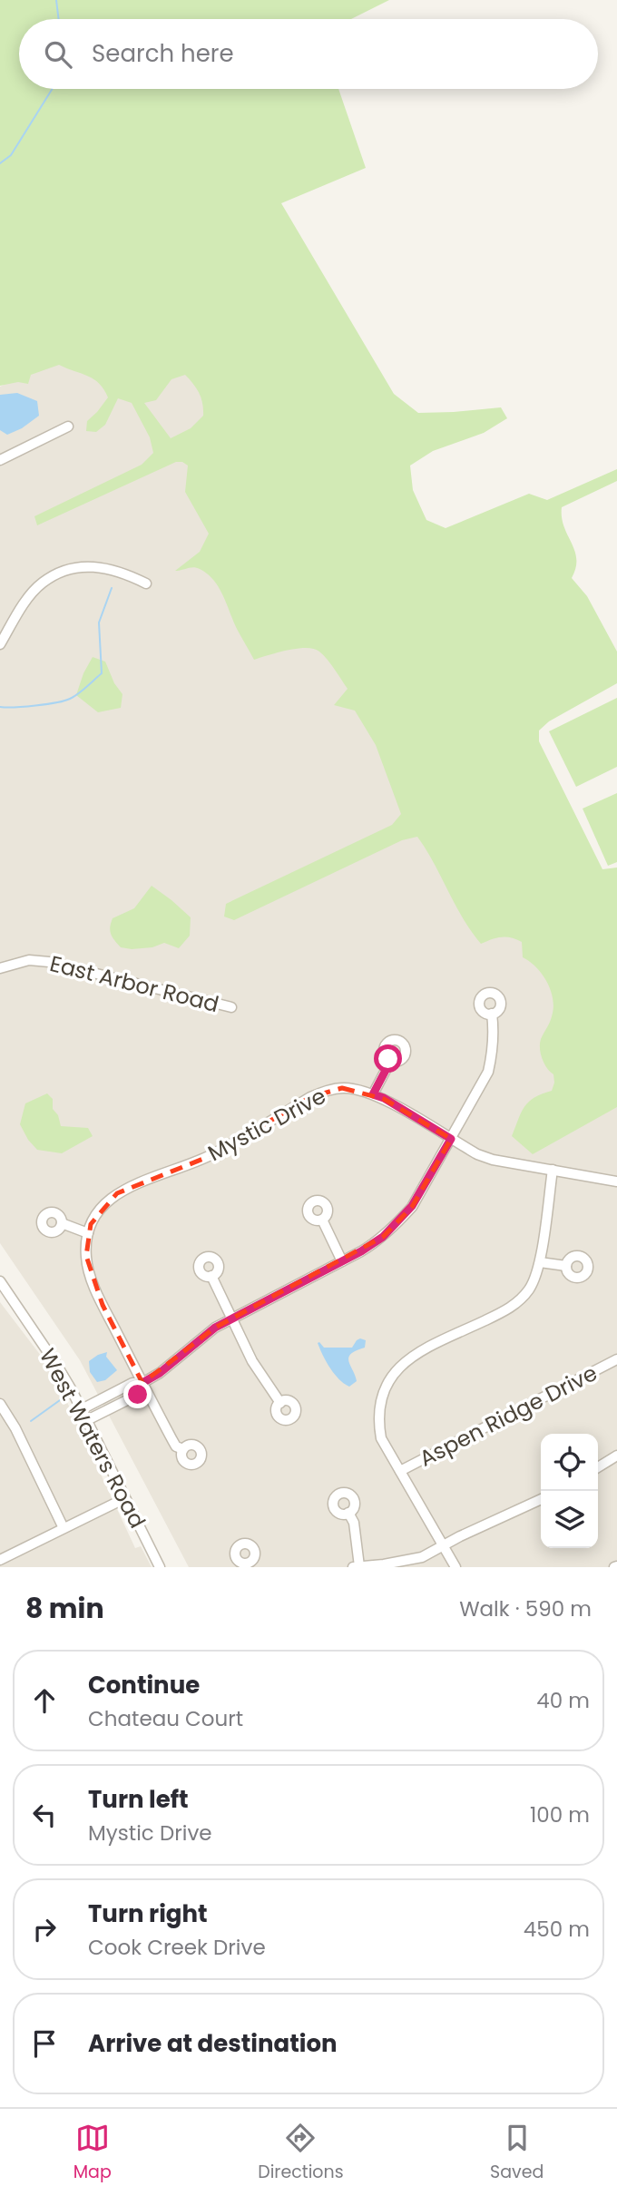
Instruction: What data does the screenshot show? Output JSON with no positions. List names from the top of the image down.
{
  "streets": {
    "street": [
      "East Arbor Road",
      "Mystic Drive",
      "Aspen Ridge Drive",
      "West Waters Road"
    ]
  },
  "page": {
    "search": "Search here",
    "heading": ["8 min", "Walk · 590 m"],
    "list": [
      ["Continue", "Chateau Court", "40 m"],
      ["Turn left", "Mystic Drive", "100 m"],
      ["Turn right", "Cook Creek Drive", "450 m"],
      "Arrive at destination"
    ],
    "nav": ["Map", "Directions", "Saved"]
  }
}
